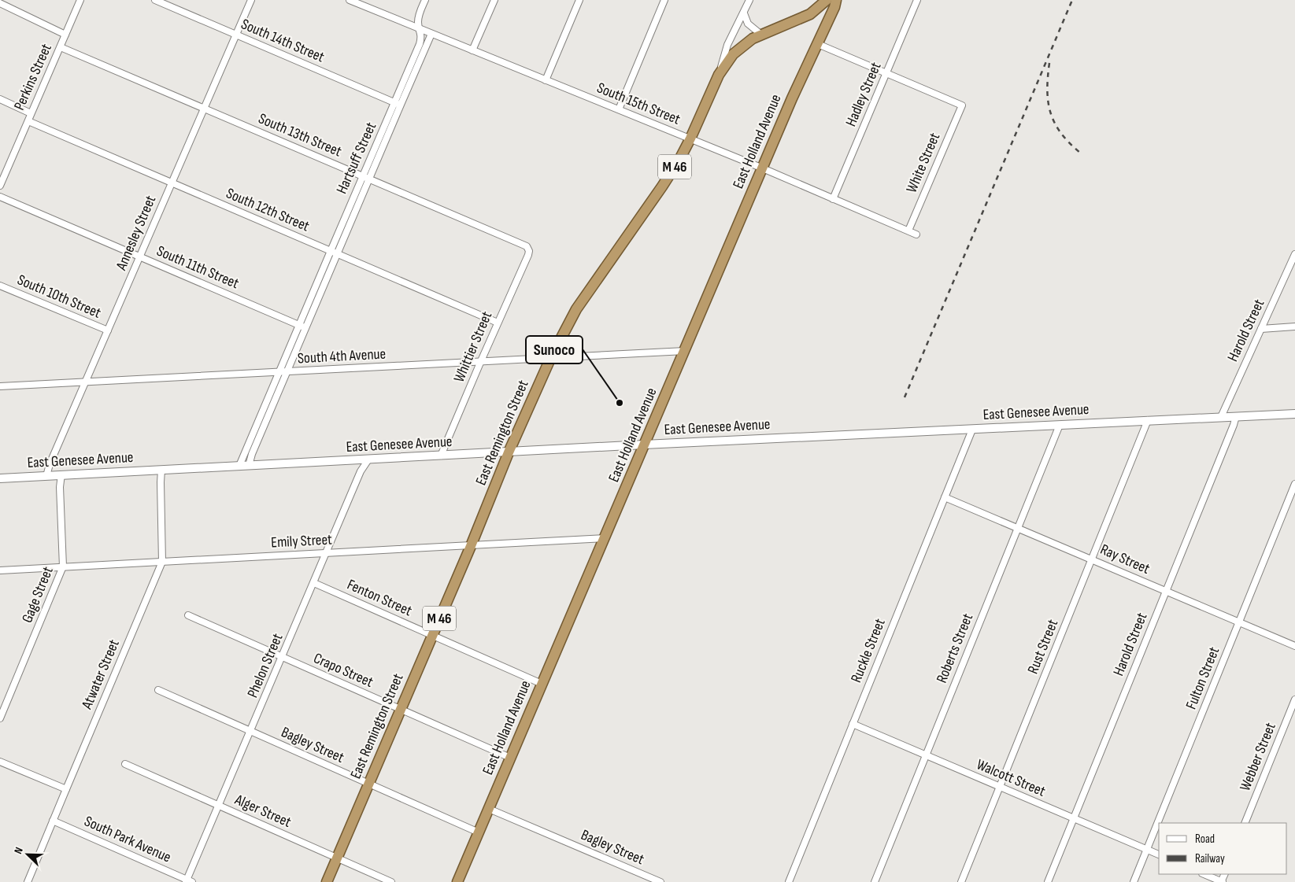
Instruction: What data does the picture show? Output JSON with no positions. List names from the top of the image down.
{
  "streets": {
    "highway": ["East Holland Avenue", "M 46", "East Remington Street"],
    "main road": ["East Genesee Avenue"],
    "street": [
      "South 14th Street",
      "Perkins Street",
      "Hadley Street",
      "South 15th Street",
      "South 13th Street",
      "Hartsuff Street",
      "White Street",
      "South 12th Street",
      "Annesley Street",
      "South 11th Street",
      "South 10th Street",
      "Harold Street",
      "Whittier Street",
      "South 4th Avenue",
      "Emily Street",
      "Ray Street",
      "Gage Street",
      "Fenton Street",
      "Rust Street",
      "Roberts Street",
      "Ruckle Street",
      "Phelon Street",
      "Crapo Street",
      "Atwater Street",
      "Fulton Street",
      "Bagley Street",
      "Webber Street",
      "Walcott Street",
      "Alger Street",
      "South Park Avenue"
    ]
  },
  "crossings": [
    ["South 14th Street", "Hartsuff Street"],
    ["South 14th Street", "Annesley Street"],
    ["Perkins Street", "South 13th Street"],
    ["Perkins Street", "South 12th Street"],
    ["Hadley Street", "South 15th Street"],
    ["Hadley Street", "White Street"],
    ["South 15th Street", "East Holland Avenue"],
    ["South 15th Street", "Hartsuff Street"],
    ["South 15th Street", "White Street"],
    ["South 15th Street", "East Remington Street"],
    ["South 13th Street", "Hartsuff Street"],
    ["South 13th Street", "Annesley Street"],
    ["South 13th Street", "Whittier Street"],
    ["East Holland Avenue", "South 4th Avenue"],
    ["East Holland Avenue", "East Genesee Avenue"],
    ["East Holland Avenue", "Emily Street"],
    ["East Holland Avenue", "Fenton Street"],
    ["East Holland Avenue", "Crapo Street"],
    ["East Holland Avenue", "Bagley Street"],
    ["Hartsuff Street", "South 12th Street"],
    ["Hartsuff Street", "South 11th Street"],
    ["Hartsuff Street", "South 4th Avenue"],
    ["Hartsuff Street", "East Genesee Avenue"],
    ["South 12th Street", "Annesley Street"],
    ["South 12th Street", "Whittier Street"],
    ["Annesley Street", "South 11th Street"],
    ["Annesley Street", "South 10th Street"],
    ["Annesley Street", "South 4th Avenue"],
    ["Annesley Street", "East Genesee Avenue"],
    ["Harold Street", "East Genesee Avenue"],
    ["Harold Street", "Ray Street"],
    ["Harold Street", "Walcott Street"],
    ["Whittier Street", "South 4th Avenue"],
    ["Whittier Street", "East Genesee Avenue"],
    ["South 4th Avenue", "East Remington Street"],
    ["East Genesee Avenue", "East Remington Street"],
    ["East Genesee Avenue", "Gage Street"],
    ["East Genesee Avenue", "Rust Street"],
    ["East Genesee Avenue", "Roberts Street"],
    ["East Genesee Avenue", "Ruckle Street"],
    ["East Genesee Avenue", "Phelon Street"],
    ["East Genesee Avenue", "Atwater Street"],
    ["East Remington Street", "Emily Street"],
    ["East Remington Street", "Fenton Street"],
    ["East Remington Street", "Crapo Street"],
    ["East Remington Street", "Bagley Street"],
    ["East Remington Street", "Alger Street"],
    ["Emily Street", "Gage Street"],
    ["Emily Street", "Phelon Street"],
    ["Emily Street", "Atwater Street"],
    ["Ray Street", "Rust Street"],
    ["Ray Street", "Roberts Street"],
    ["Ray Street", "Ruckle Street"],
    ["Ray Street", "Fulton Street"],
    ["Fenton Street", "Phelon Street"],
    ["Rust Street", "Walcott Street"],
    ["Roberts Street", "Walcott Street"],
    ["Ruckle Street", "Walcott Street"],
    ["Phelon Street", "Crapo Street"],
    ["Phelon Street", "Bagley Street"],
    ["Phelon Street", "Alger Street"],
    ["Phelon Street", "South Park Avenue"],
    ["Atwater Street", "South Park Avenue"],
    ["Fulton Street", "Walcott Street"]
  ],
  "places": ["Sunoco"],
  "legend": ["Road", "Railway"],
  "north": "top left"
}
